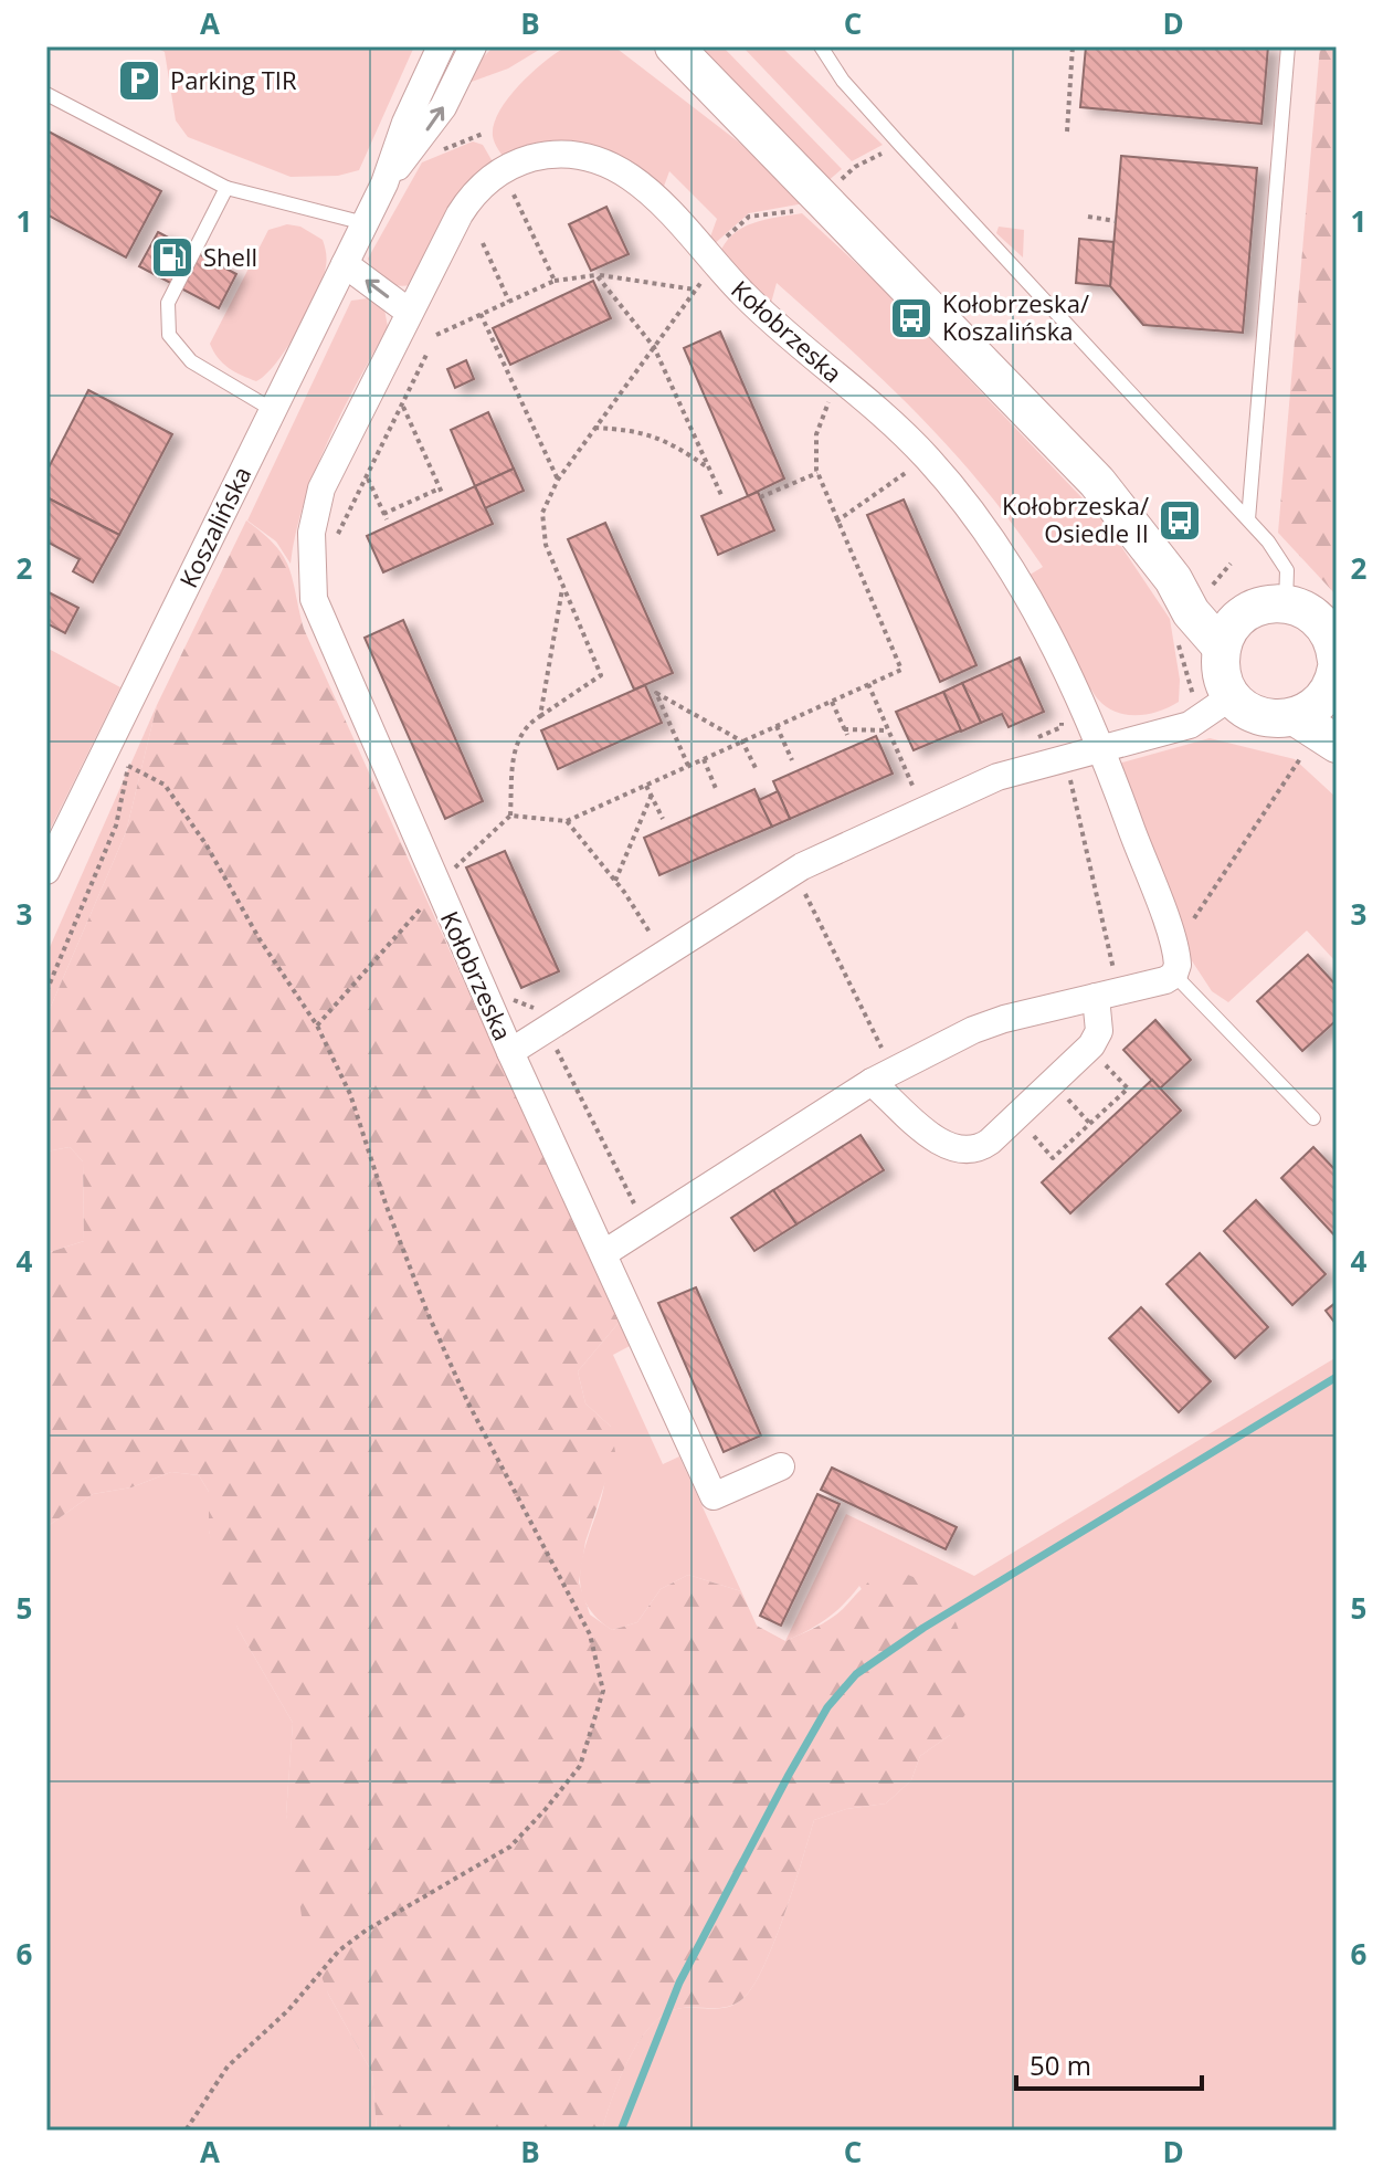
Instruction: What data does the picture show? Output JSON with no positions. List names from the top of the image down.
{
  "streets": {
    "street": ["Kołobrzeska", "Koszalińska"]
  },
  "places": {
    "parking": ["Parking TIR"],
    "fuel station": ["Shell"],
    "bus stop": ["Kołobrzeska/ Koszalińska", "Kołobrzeska/ Osiedle II"]
  },
  "scale_bar": "50 m",
  "grid": {
    "columns": [
      "A",
      "B",
      "C",
      "D"
    ],
    "rows": [
      "1",
      "2",
      "3",
      "4",
      "5",
      "6"
    ]
  }
}
